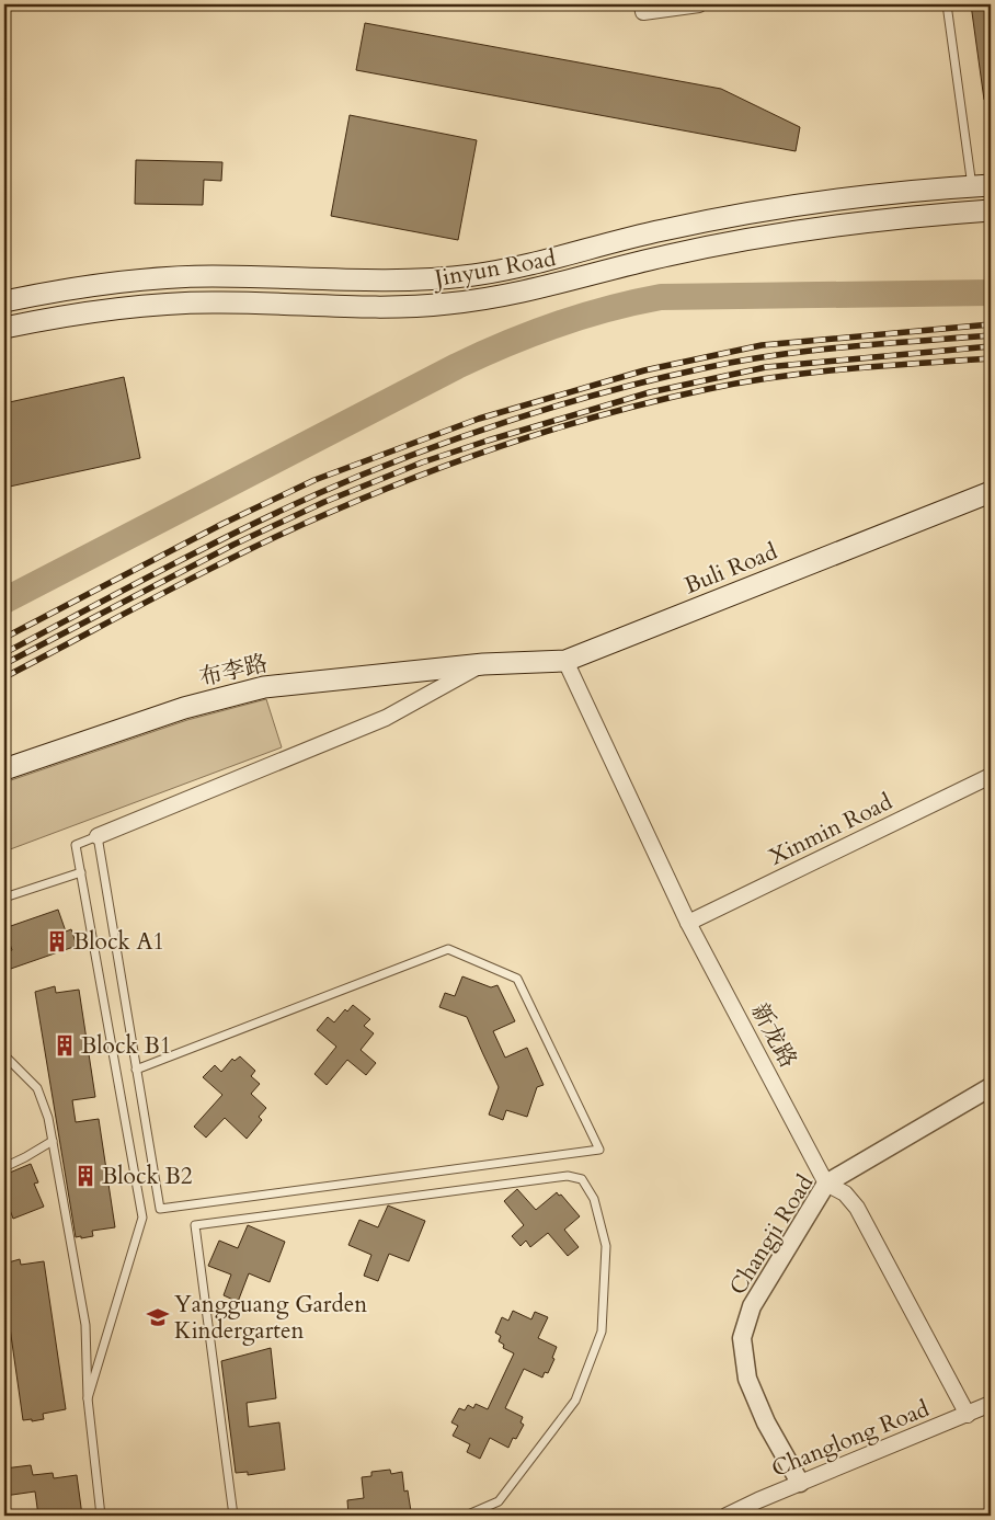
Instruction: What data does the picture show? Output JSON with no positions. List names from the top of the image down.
{
  "streets": {
    "main road": ["Jinyun Road", "Buli Road", "布李路"],
    "street": [
      "Xinmin Road",
      "新龙路",
      "Changji Road",
      "Changlong Road"
    ]
  },
  "crossings": [
    ["Buli Road", "布李路"],
    ["Buli Road", "新龙路"],
    ["Xinmin Road", "新龙路"],
    ["新龙路", "Changji Road"],
    ["新龙路", "Changlong Road"],
    ["Changji Road", "Changlong Road"]
  ],
  "places": {
    "building": ["Block A1", "Block B1", "Block B2"],
    "school or university": ["Yangguang Garden Kindergarten"]
  }
}
